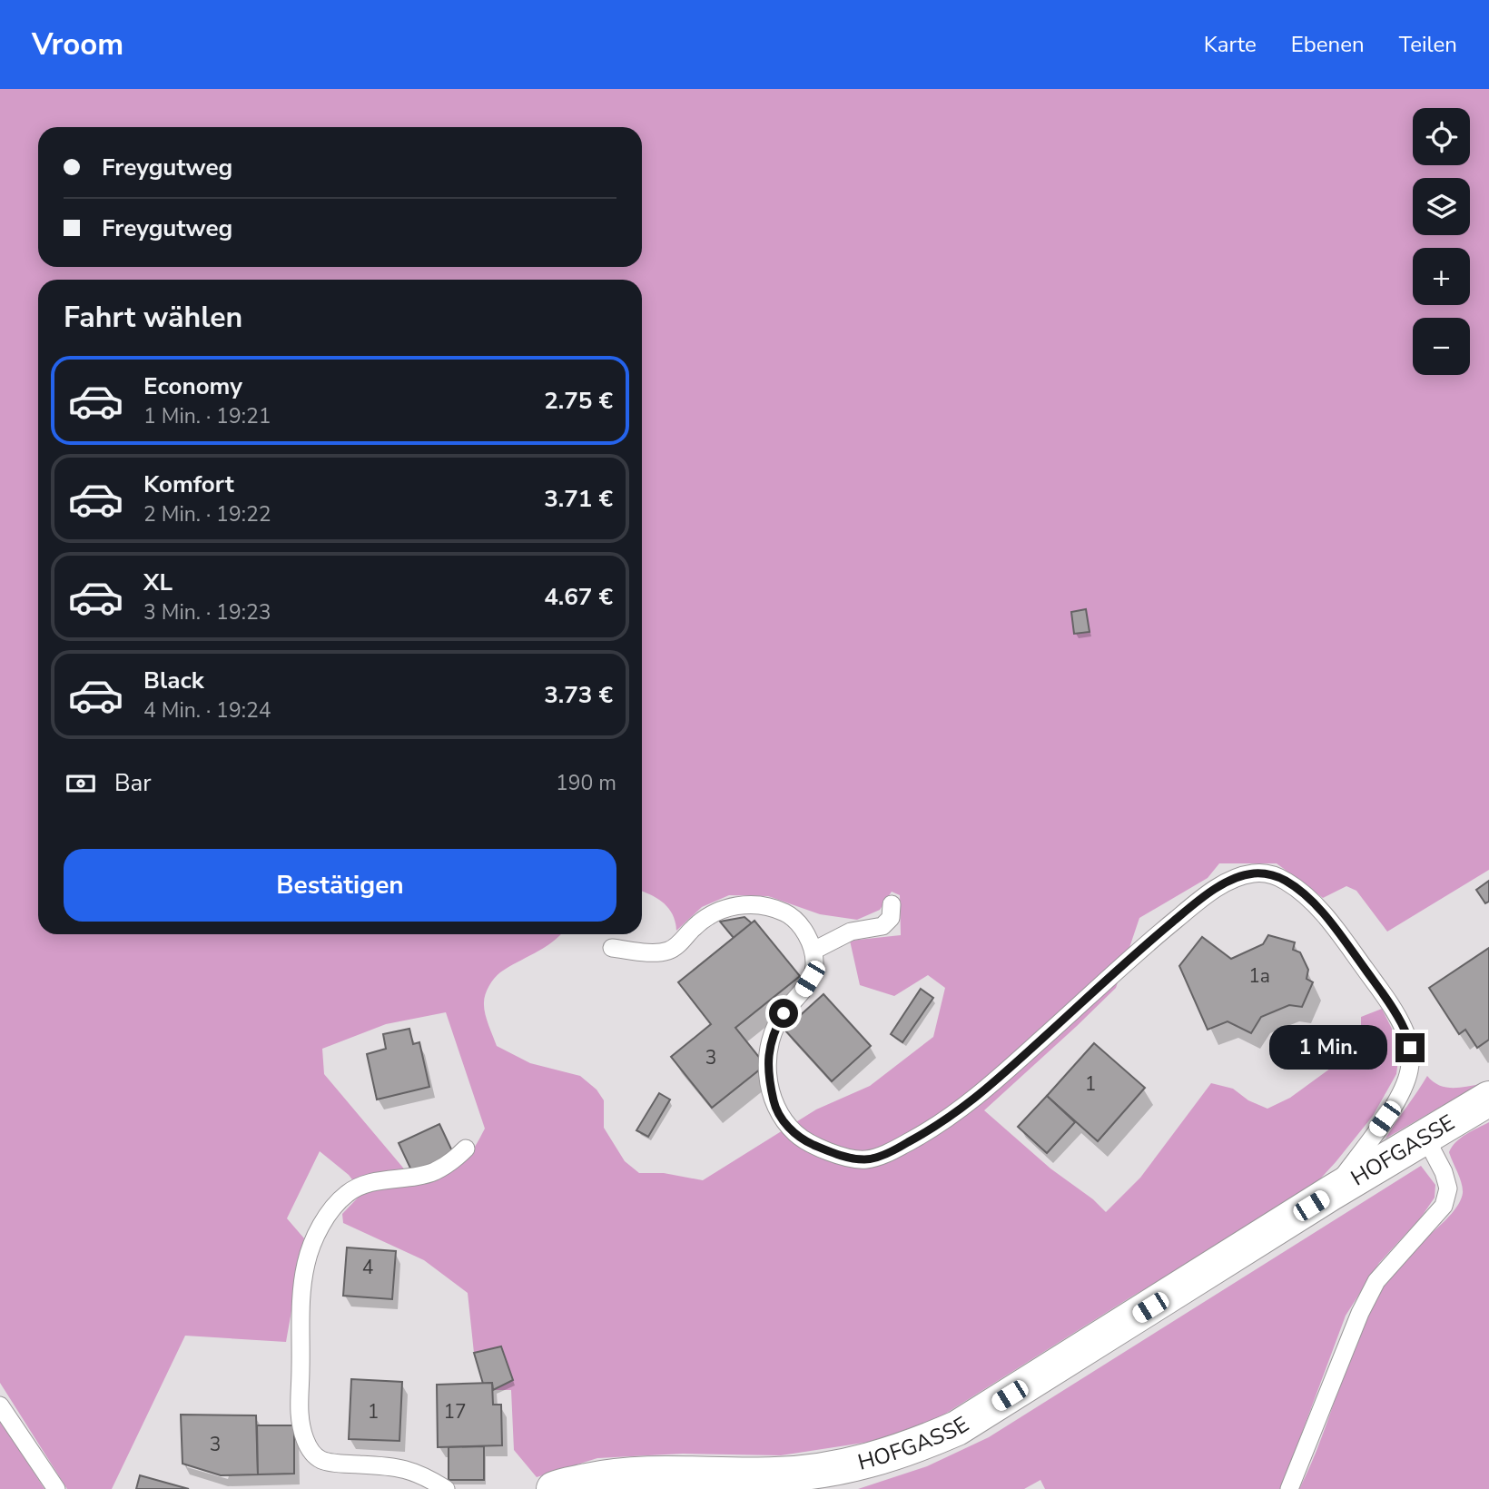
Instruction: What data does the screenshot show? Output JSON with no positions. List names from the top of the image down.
{
  "streets": {
    "main road": ["HOFGASSE"]
  },
  "house_numbers": [
    "1a",
    "3",
    "1",
    "4",
    "1",
    "17",
    "3"
  ],
  "page": {
    "header": "Vroom",
    "nav": ["Karte", "Ebenen", "Teilen"],
    "map_buttons": ["+", "−"],
    "banner": ["Freygutweg", "Freygutweg"],
    "heading": "Fahrt wählen",
    "list": [
      {
        "name": "Economy",
        "note": "1 Min. · 19:21",
        "value": "2.75 €"
      },
      {
        "name": "Komfort",
        "note": "2 Min. · 19:22",
        "value": "3.71 €"
      },
      {
        "name": "XL",
        "note": "3 Min. · 19:23",
        "value": "4.67 €"
      },
      {
        "name": "Black",
        "note": "4 Min. · 19:24",
        "value": "3.73 €"
      }
    ],
    "pay": ["Bar", "190 m"],
    "buttons": "Bestätigen",
    "bubble": "1 Min."
  }
}
